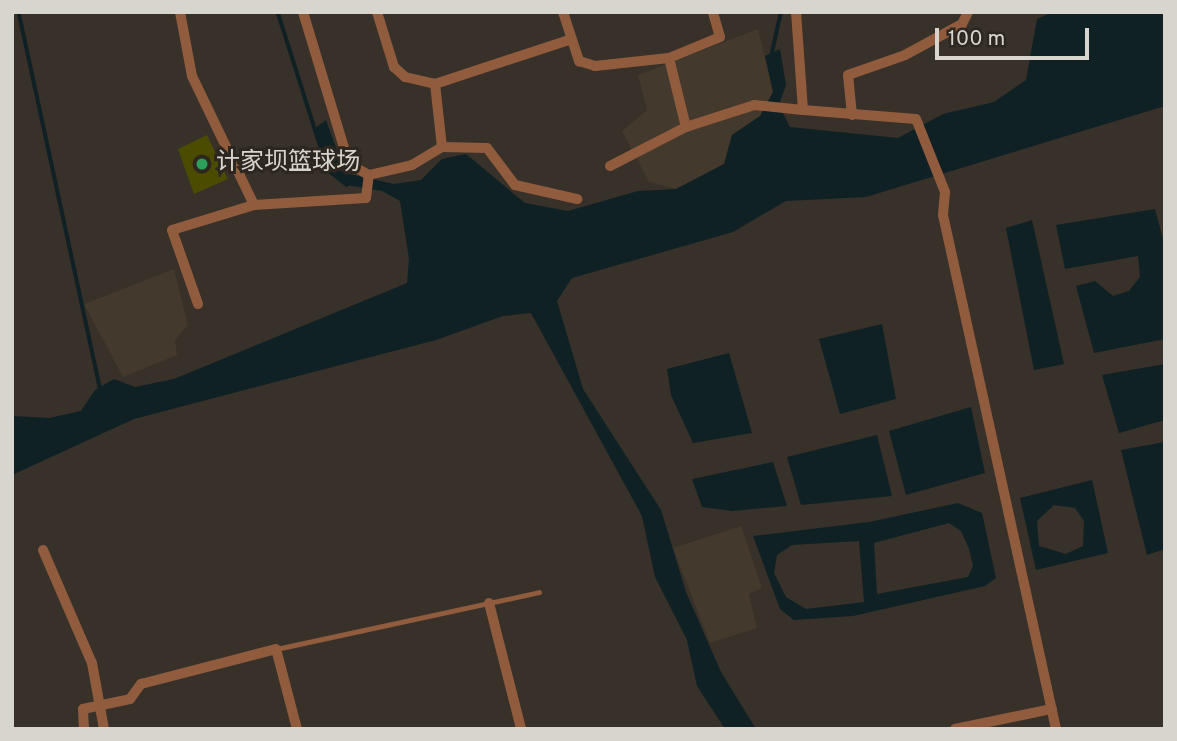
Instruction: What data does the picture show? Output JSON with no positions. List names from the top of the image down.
{
  "places": ["计家坝篮球场"],
  "scale_bar": "100 m"
}
